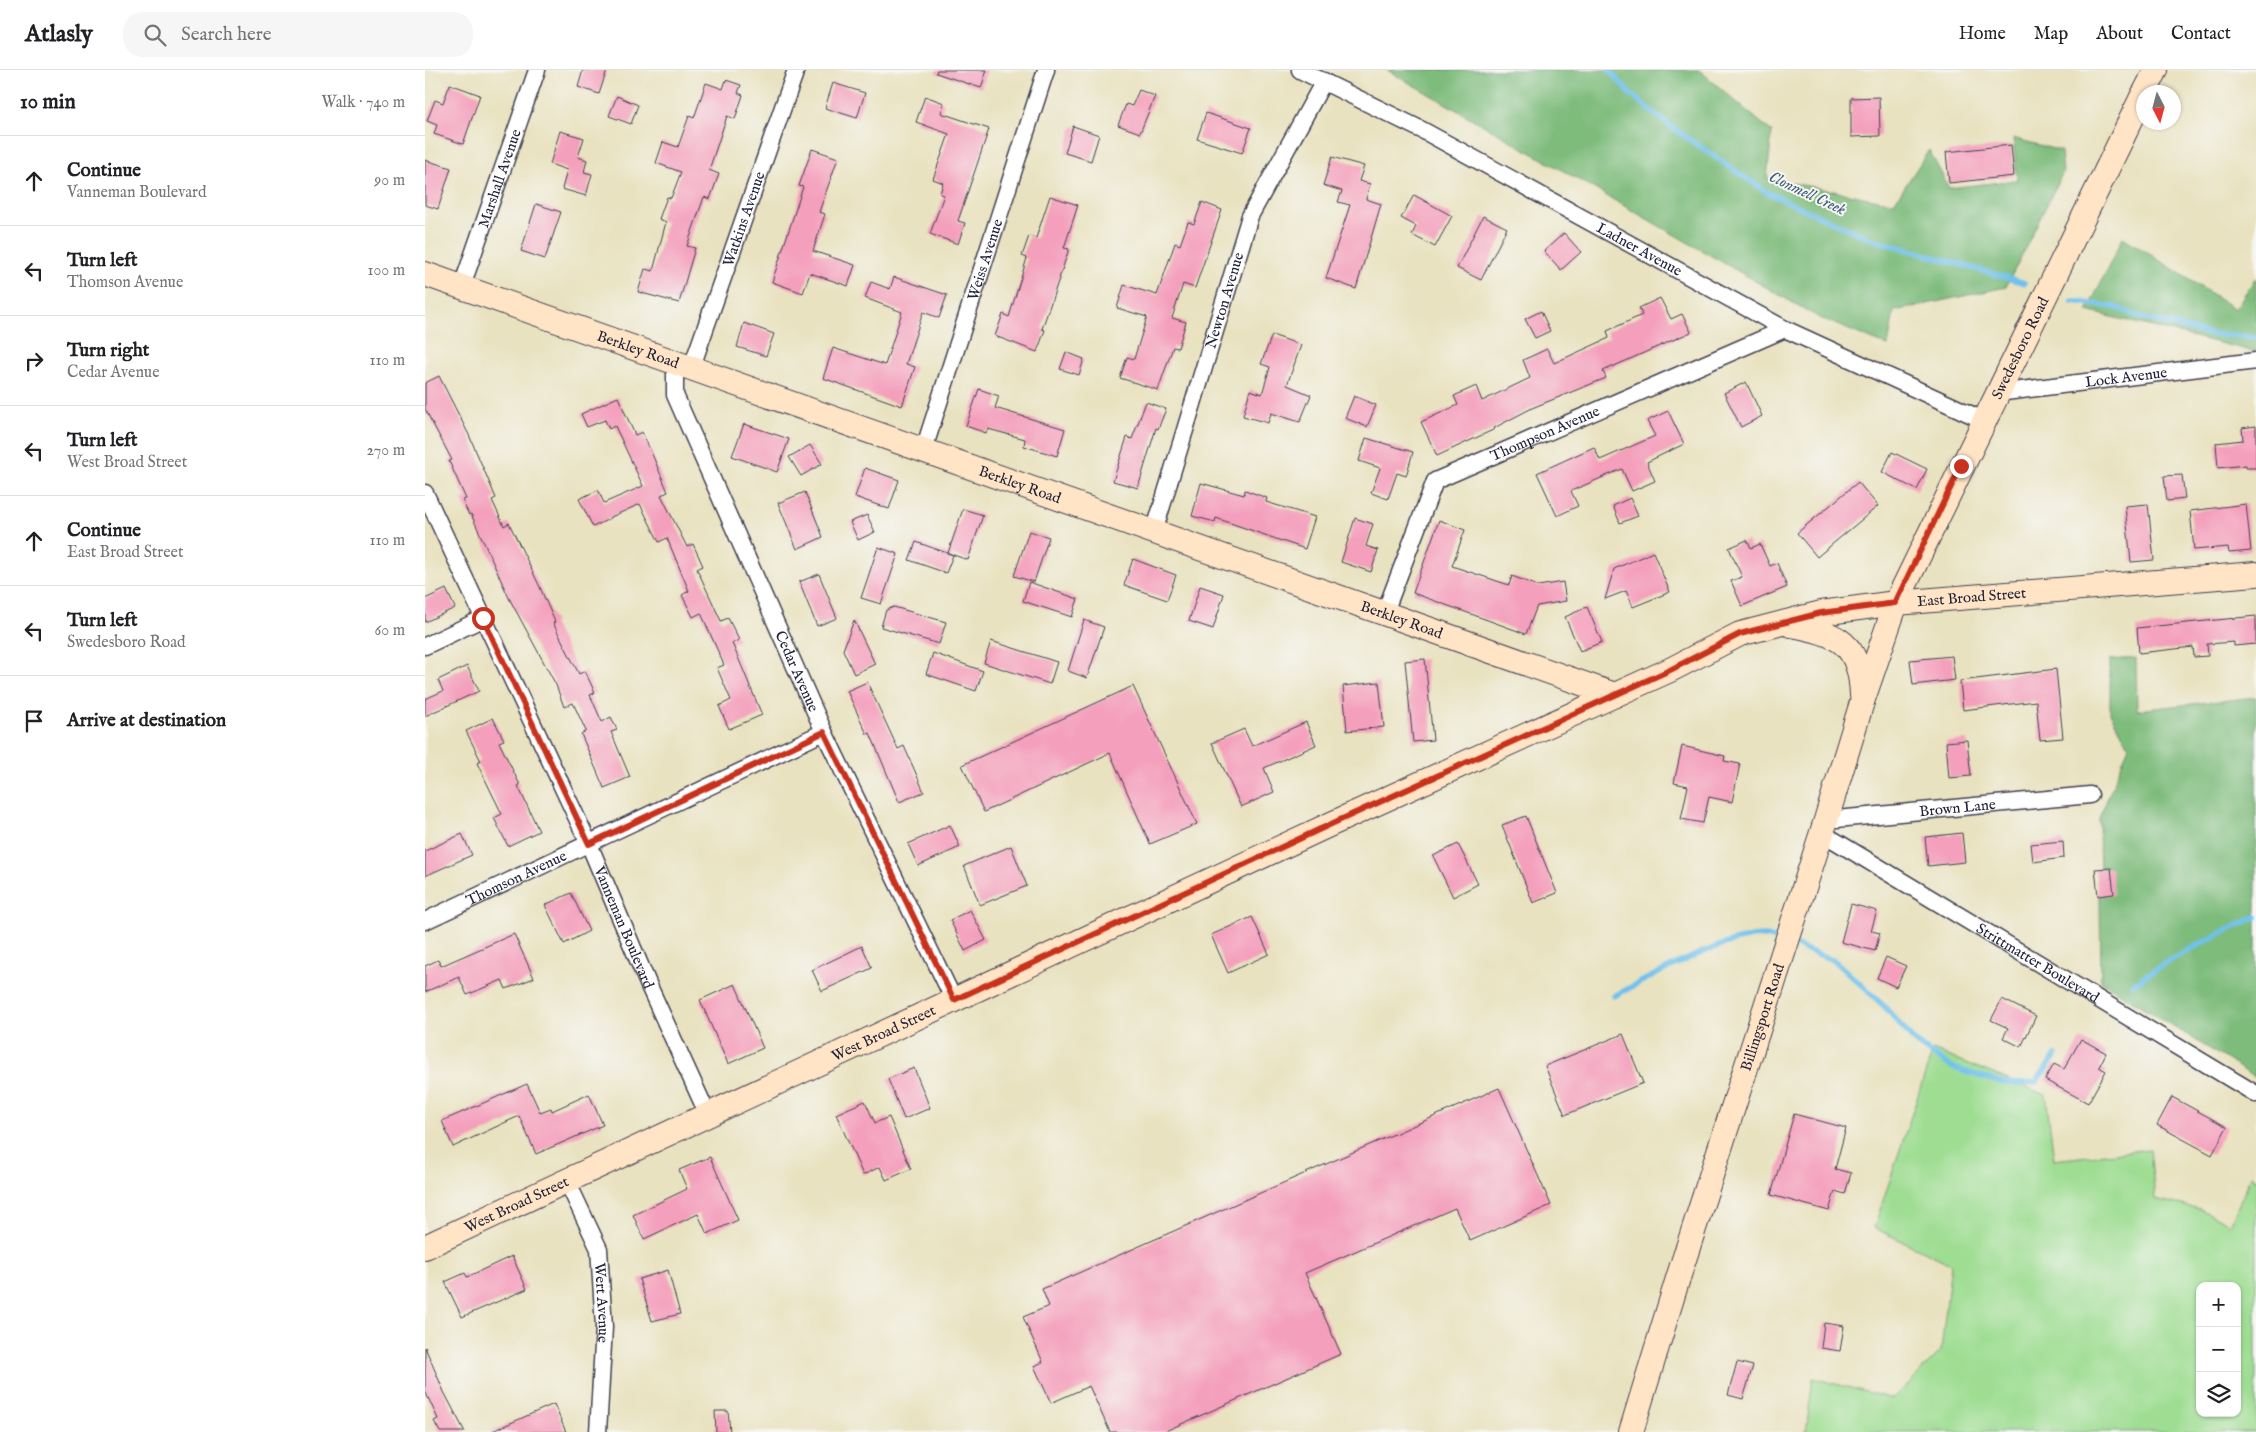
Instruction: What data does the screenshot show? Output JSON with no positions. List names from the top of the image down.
{
  "streets": {
    "main road": [
      "Swedesboro Road",
      "Berkley Road",
      "East Broad Street",
      "Billingsport Road",
      "West Broad Street"
    ],
    "street": [
      "Marshall Avenue",
      "Watkins Avenue",
      "Ladner Avenue",
      "Weiss Avenue",
      "Newton Avenue",
      "Lock Avenue",
      "Thompson Avenue",
      "Cedar Avenue",
      "Brown Lane",
      "Thomson Avenue",
      "Vanneman Boulevard",
      "Strittmatter Boulevard",
      "Wert Avenue"
    ]
  },
  "crossings": [
    ["Marshall Avenue", "Berkley Road"],
    ["Watkins Avenue", "Berkley Road"],
    ["Watkins Avenue", "Cedar Avenue"],
    ["Ladner Avenue", "Newton Avenue"],
    ["Ladner Avenue", "Swedesboro Road"],
    ["Ladner Avenue", "Thompson Avenue"],
    ["Weiss Avenue", "Berkley Road"],
    ["Newton Avenue", "Berkley Road"],
    ["Swedesboro Road", "Lock Avenue"],
    ["Swedesboro Road", "East Broad Street"],
    ["Swedesboro Road", "Billingsport Road"],
    ["Berkley Road", "Thompson Avenue"],
    ["Berkley Road", "East Broad Street"],
    ["Berkley Road", "Cedar Avenue"],
    ["Berkley Road", "West Broad Street"],
    ["East Broad Street", "Billingsport Road"],
    ["East Broad Street", "West Broad Street"],
    ["Cedar Avenue", "Thomson Avenue"],
    ["Cedar Avenue", "West Broad Street"],
    ["Brown Lane", "Strittmatter Boulevard"],
    ["Brown Lane", "Billingsport Road"],
    ["Thomson Avenue", "Vanneman Boulevard"],
    ["Vanneman Boulevard", "West Broad Street"],
    ["Strittmatter Boulevard", "Billingsport Road"],
    ["West Broad Street", "Wert Avenue"]
  ],
  "water": ["Clonmell Creek"],
  "north": "bottom",
  "page": {
    "header": "Atlasly",
    "search": "Search here",
    "nav": [
      "Home",
      "Map",
      "About",
      "Contact"
    ],
    "heading": ["10 min", "Walk · 740 m"],
    "list": [
      ["Continue", "Vanneman Boulevard", "90 m"],
      ["Turn left", "Thomson Avenue", "100 m"],
      ["Turn right", "Cedar Avenue", "110 m"],
      ["Turn left", "West Broad Street", "270 m"],
      ["Continue", "East Broad Street", "110 m"],
      ["Turn left", "Swedesboro Road", "60 m"],
      "Arrive at destination"
    ],
    "map_buttons": ["+", "−"]
  }
}
